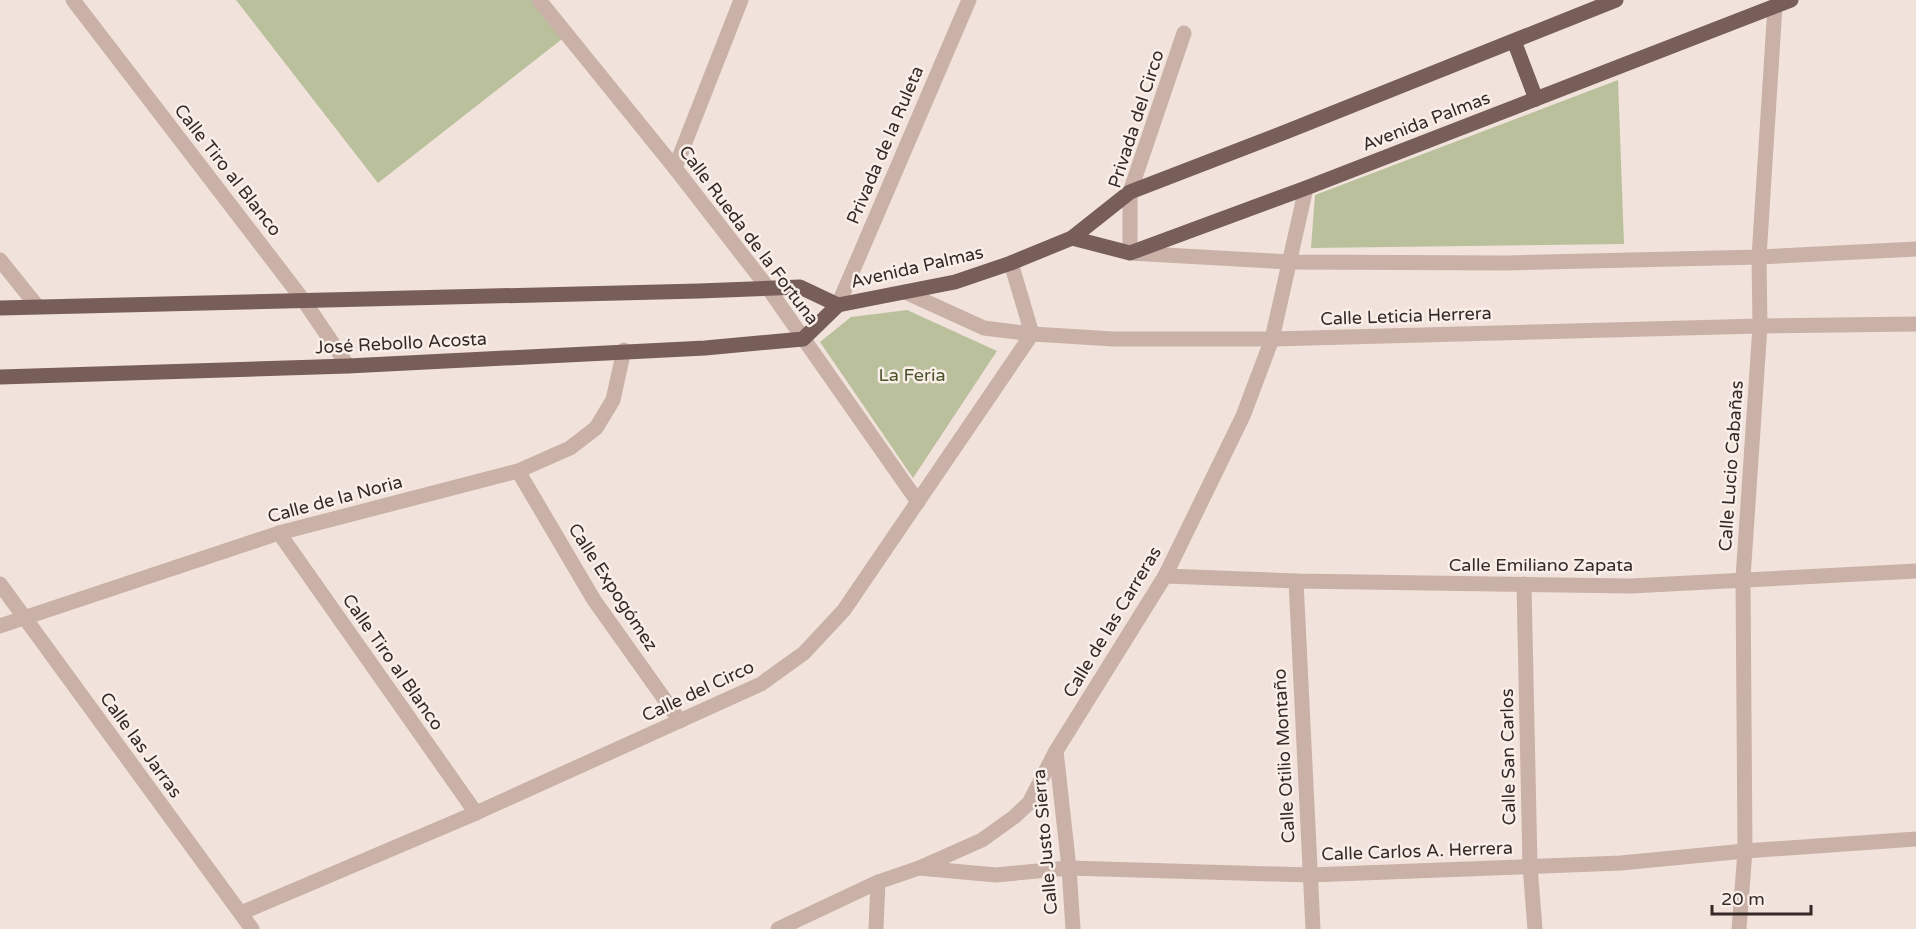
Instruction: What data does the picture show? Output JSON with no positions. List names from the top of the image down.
{
  "streets": {
    "main road": ["Avenida Palmas", "José Rebollo Acosta"],
    "street": [
      "Privada del Circo",
      "Privada de la Ruleta",
      "Calle Tiro al Blanco",
      "Calle Rueda de la Fortuna",
      "Calle Leticia Herrera",
      "Calle Lucio Cabañas",
      "Calle de la Noria",
      "Calle Emiliano Zapata",
      "Calle Expogómez",
      "Calle de las Carreras",
      "Calle del Circo",
      "Calle las Jarras",
      "Calle Otilio Montaño",
      "Calle San Carlos",
      "Calle Justo Sierra",
      "Calle Carlos A. Herrera"
    ]
  },
  "crossings": [
    ["Privada del Circo", "Avenida Palmas"],
    ["Avenida Palmas", "Privada de la Ruleta"],
    ["Avenida Palmas", "Calle Rueda de la Fortuna"],
    ["Avenida Palmas", "Calle Leticia Herrera"],
    ["Avenida Palmas", "José Rebollo Acosta"],
    ["Avenida Palmas", "Calle Lucio Cabañas"],
    ["Avenida Palmas", "Calle de las Carreras"],
    ["Calle Tiro al Blanco", "José Rebollo Acosta"],
    ["Calle Tiro al Blanco", "Calle de la Noria"],
    ["Calle Tiro al Blanco", "Calle del Circo"],
    ["Calle Rueda de la Fortuna", "José Rebollo Acosta"],
    ["Calle Rueda de la Fortuna", "Calle del Circo"],
    ["Calle Leticia Herrera", "Calle Lucio Cabañas"],
    ["Calle Leticia Herrera", "Calle de las Carreras"],
    ["Calle Leticia Herrera", "Calle del Circo"],
    ["José Rebollo Acosta", "Calle de la Noria"],
    ["Calle Lucio Cabañas", "Calle Emiliano Zapata"],
    ["Calle Lucio Cabañas", "Calle Carlos A. Herrera"],
    ["Calle de la Noria", "Calle Expogómez"],
    ["Calle de la Noria", "Calle las Jarras"],
    ["Calle Emiliano Zapata", "Calle de las Carreras"],
    ["Calle Emiliano Zapata", "Calle Otilio Montaño"],
    ["Calle Emiliano Zapata", "Calle San Carlos"],
    ["Calle Expogómez", "Calle del Circo"],
    ["Calle de las Carreras", "Calle Justo Sierra"],
    ["Calle de las Carreras", "Calle Carlos A. Herrera"],
    ["Calle del Circo", "Calle las Jarras"],
    ["Calle Otilio Montaño", "Calle Carlos A. Herrera"],
    ["Calle San Carlos", "Calle Carlos A. Herrera"],
    ["Calle Justo Sierra", "Calle Carlos A. Herrera"]
  ],
  "parks": ["La Feria"],
  "scale_bar": "20 m"
}
